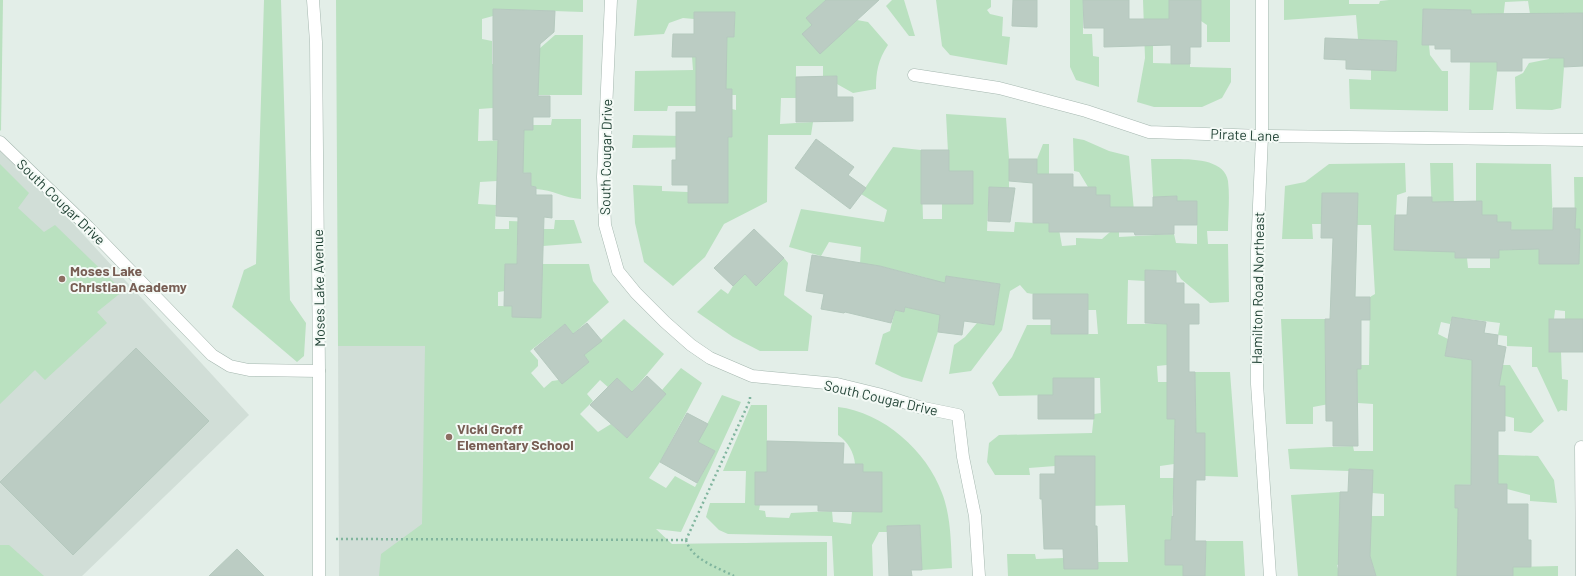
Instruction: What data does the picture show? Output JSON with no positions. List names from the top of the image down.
{
  "streets": {
    "street": [
      "Pirate Lane",
      "South Cougar Drive",
      "Moses Lake Avenue",
      "Hamilton Road Northeast"
    ]
  },
  "crossings": [
    ["Pirate Lane", "Hamilton Road Northeast"],
    ["South Cougar Drive", "Moses Lake Avenue"]
  ],
  "places": ["Moses Lake Christian Academy", "Vicki Groff Elementary School"]
}
